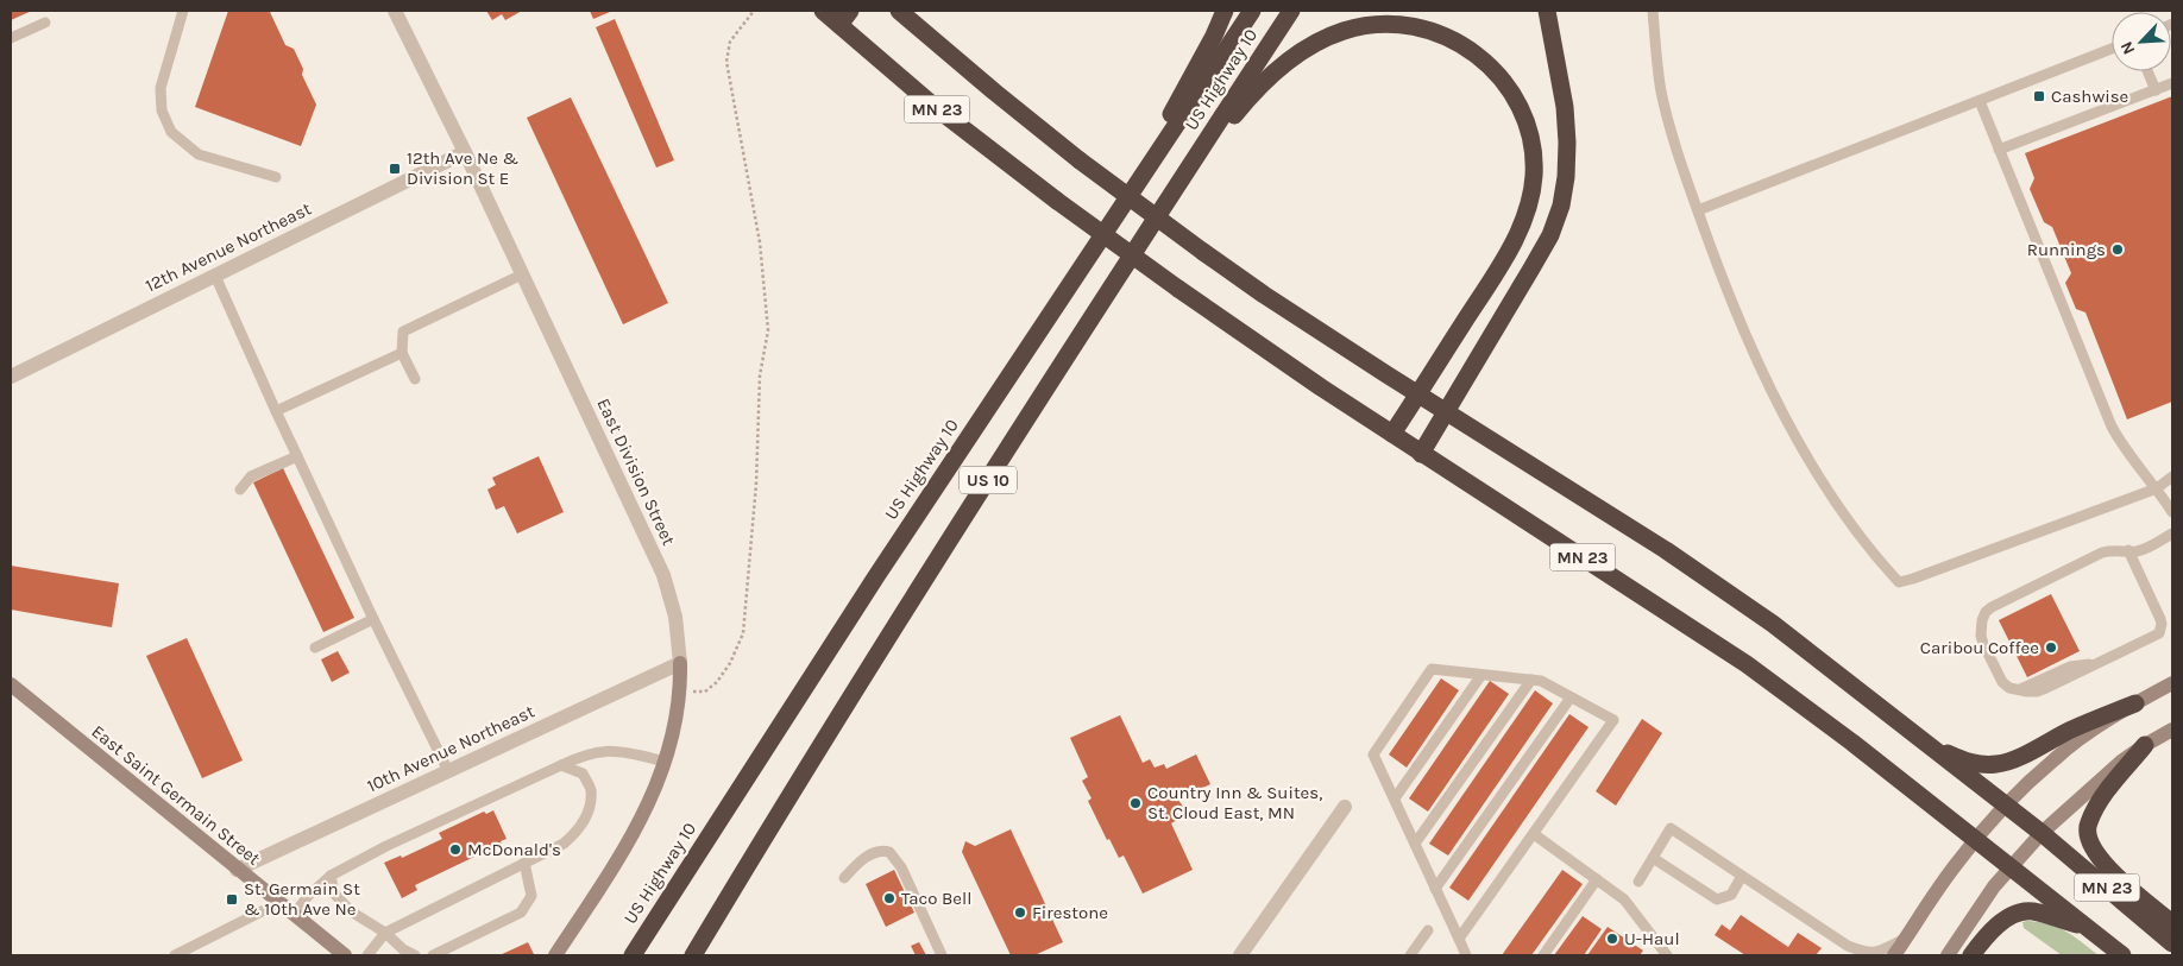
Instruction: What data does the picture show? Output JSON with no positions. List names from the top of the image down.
{
  "streets": {
    "highway": ["US Highway 10", "MN 23", "US 10"],
    "street": [
      "12th Avenue Northeast",
      "East Division Street",
      "10th Avenue Northeast",
      "East Saint Germain Street"
    ]
  },
  "crossings": [
    ["12th Avenue Northeast", "East Division Street"],
    ["East Division Street", "10th Avenue Northeast"],
    ["10th Avenue Northeast", "East Saint Germain Street"]
  ],
  "places": {
    "transit": ["Cashwise", "12th Ave Ne & Division St E", "St. Germain St & 10th Ave Ne"],
    "other": [
      "Runnings",
      "Caribou Coffee",
      "Country Inn & Suites, St. Cloud East, MN",
      "McDonald's",
      "Taco Bell",
      "Firestone",
      "U-Haul"
    ]
  },
  "north": "bottom left"
}
